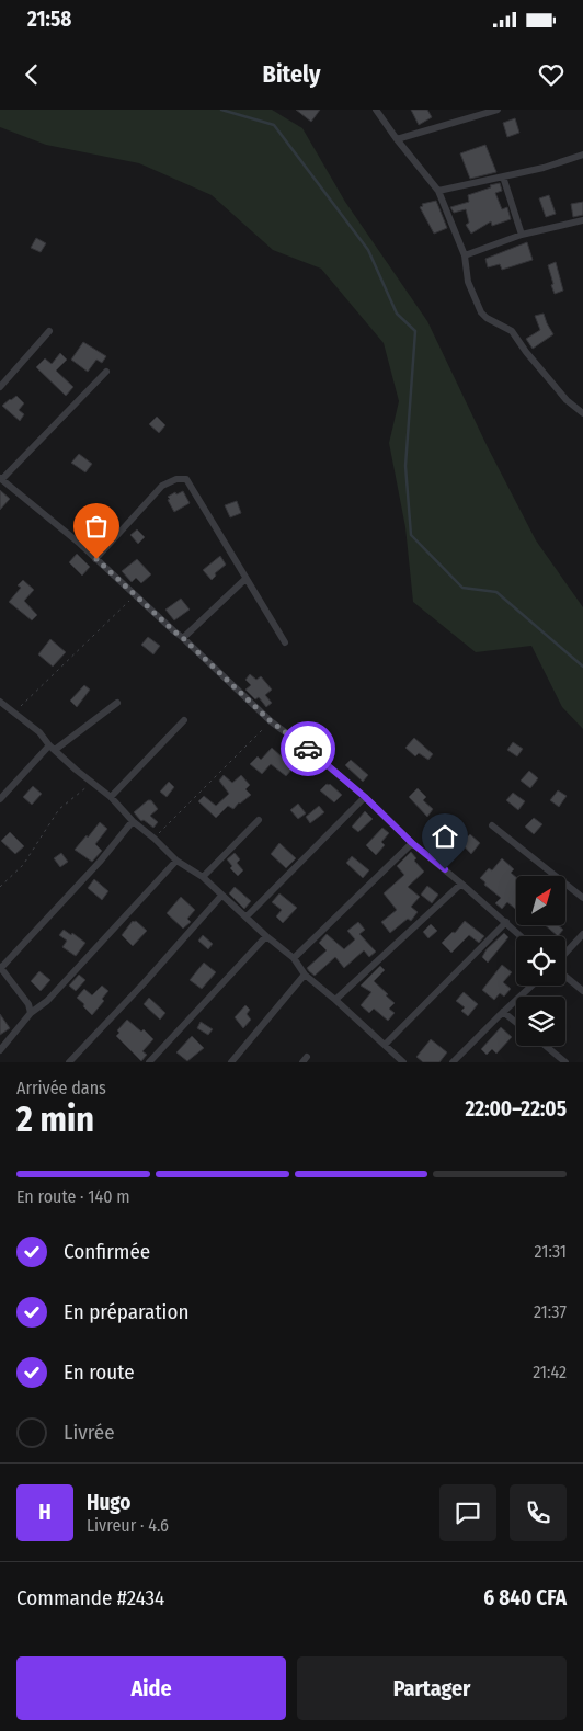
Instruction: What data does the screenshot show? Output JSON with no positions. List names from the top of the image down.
{
  "north": "top right",
  "page": {
    "status": "21:58",
    "header": "Bitely",
    "heading": ["2 min", "Arrivée dans", "22:00–22:05"],
    "panel": [
      "Hugo",
      "Livreur · 4.6",
      "Commande #2434",
      "6 840 CFA"
    ],
    "bar": "En route · 140 m",
    "list": [
      ["Confirmée", "21:31"],
      ["En préparation", "21:37"],
      ["En route", "21:42"],
      "Livrée"
    ],
    "round": "H",
    "buttons": ["Aide", "Partager"]
  }
}
